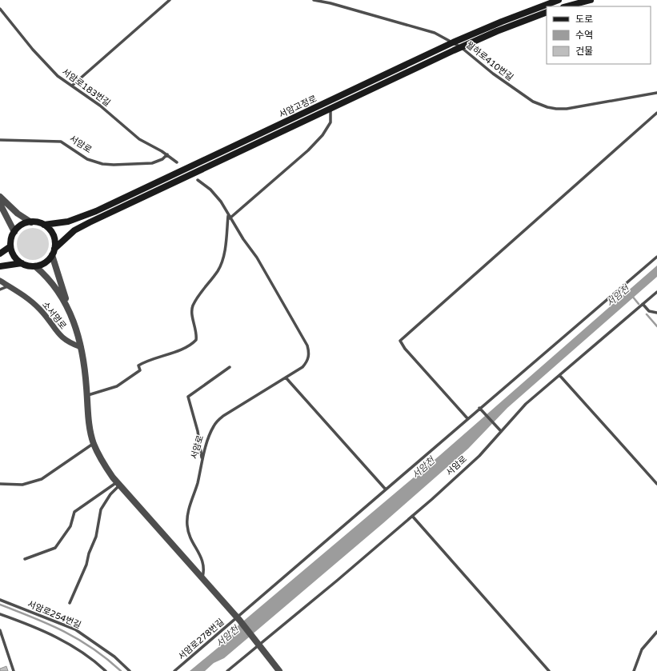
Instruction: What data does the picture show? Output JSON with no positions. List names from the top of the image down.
{
  "streets": {
    "main road": ["서암고정로"],
    "street": ["소서명로"],
    "lane": [
      "월하로410번길",
      "서암로183번길",
      "서암로",
      "서암로254번길",
      "서암로278번길"
    ]
  },
  "crossings": [
    ["월하로410번길", "서암고정로"],
    ["서암로183번길", "서암로"]
  ],
  "water": ["서암천"],
  "legend": ["도로", "수역", "건물"]
}
